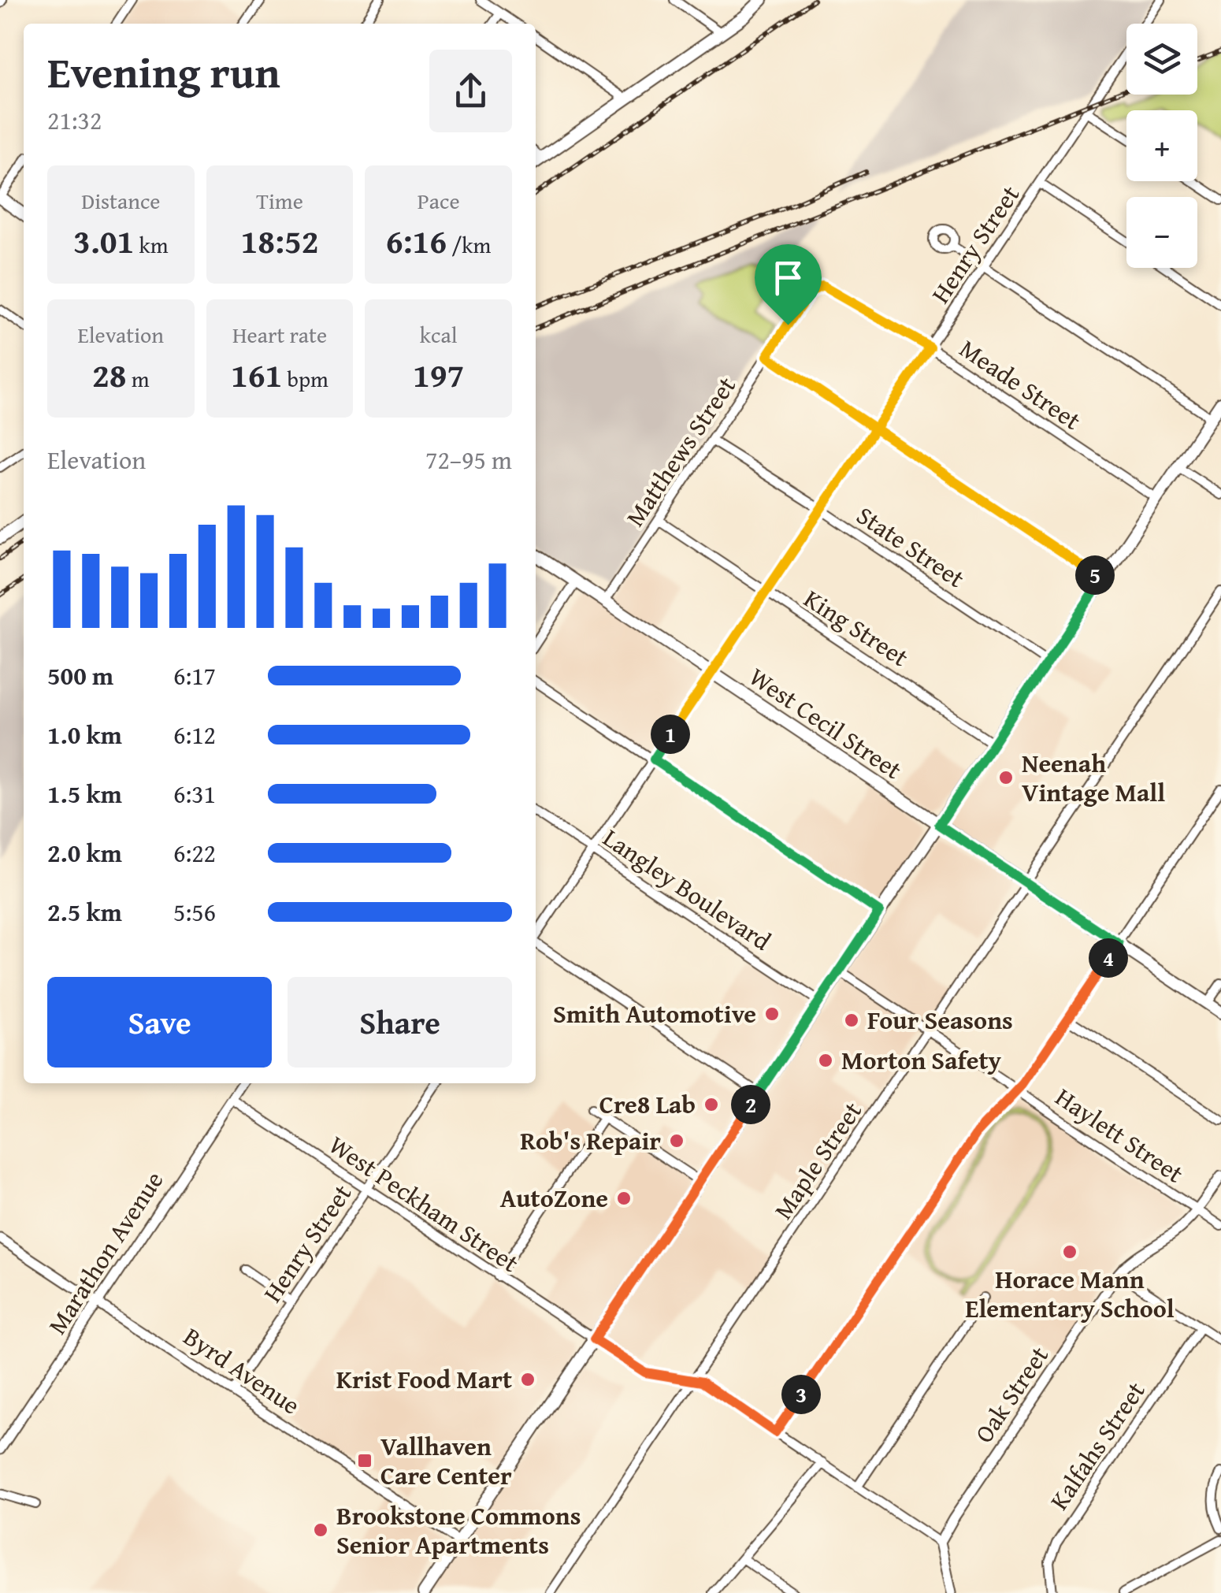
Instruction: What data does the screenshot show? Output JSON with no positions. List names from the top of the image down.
{
  "streets": {
    "main road": ["West Cecil Street"],
    "street": [
      "Henry Street",
      "Meade Street",
      "Matthews Street",
      "State Street",
      "King Street",
      "Langley Boulevard",
      "Haylett Street",
      "Maple Street",
      "West Peckham Street",
      "Marathon Avenue",
      "Byrd Avenue",
      "Oak Street",
      "Kalfahs Street"
    ]
  },
  "crossings": [
    ["Henry Street", "Meade Street"],
    ["Henry Street", "State Street"],
    ["Henry Street", "King Street"],
    ["Henry Street", "West Cecil Street"],
    ["Henry Street", "Langley Boulevard"],
    ["Henry Street", "West Peckham Street"],
    ["Henry Street", "Byrd Avenue"],
    ["Meade Street", "Matthews Street"],
    ["Matthews Street", "State Street"],
    ["Matthews Street", "King Street"],
    ["Matthews Street", "West Cecil Street"],
    ["West Cecil Street", "Maple Street"],
    ["Haylett Street", "Maple Street"],
    ["Haylett Street", "Oak Street"],
    ["Maple Street", "West Peckham Street"],
    ["West Peckham Street", "Marathon Avenue"],
    ["Marathon Avenue", "Byrd Avenue"]
  ],
  "places": {
    "other": [
      "Neenah Vintage Mall",
      "Smith Automotive",
      "Four Seasons",
      "Morton Safety",
      "Cre8 Lab",
      "Rob's Repair",
      "AutoZone",
      "Horace Mann Elementary School",
      "Krist Food Mart",
      "Brookstone Commons Senior Apartments"
    ],
    "transit": ["Vallhaven Care Center"]
  },
  "page": {
    "map_buttons": ["+", "−"],
    "heading": ["Evening run", "21:32"],
    "stats": [
      ["Distance", "3.01 km"],
      ["Time", "18:52"],
      ["Pace", "6:16 /km"],
      ["Elevation", "28 m"],
      ["Heart rate", "161 bpm"],
      ["kcal", "197"]
    ],
    "chart": ["Elevation", "72–95 m"],
    "pins": [
      "5",
      "1",
      "4",
      "2",
      "3"
    ],
    "list": [
      {
        "name": "500 m",
        "note": "6:17"
      },
      {
        "name": "1.0 km",
        "note": "6:12"
      },
      {
        "name": "1.5 km",
        "note": "6:31"
      },
      {
        "name": "2.0 km",
        "note": "6:22"
      },
      {
        "name": "2.5 km",
        "note": "5:56"
      }
    ],
    "buttons": ["Save", "Share"]
  }
}
